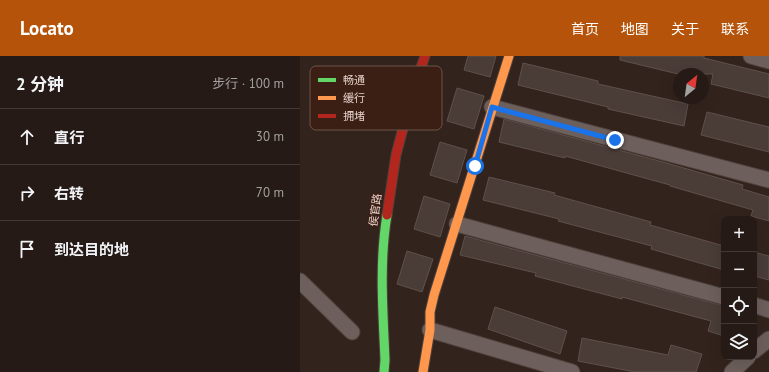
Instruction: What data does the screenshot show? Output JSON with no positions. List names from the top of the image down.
{
  "streets": {
    "street": ["侯官路"]
  },
  "legend": ["畅通", "缓行", "拥堵"],
  "north": "top right",
  "page": {
    "header": "Locato",
    "nav": [
      "首页",
      "地图",
      "关于",
      "联系"
    ],
    "heading": ["2 分钟", "步行 · 100 m"],
    "list": [
      ["直行", "30 m"],
      ["右转", "70 m"],
      "到达目的地"
    ],
    "map_buttons": ["+", "−"]
  }
}
